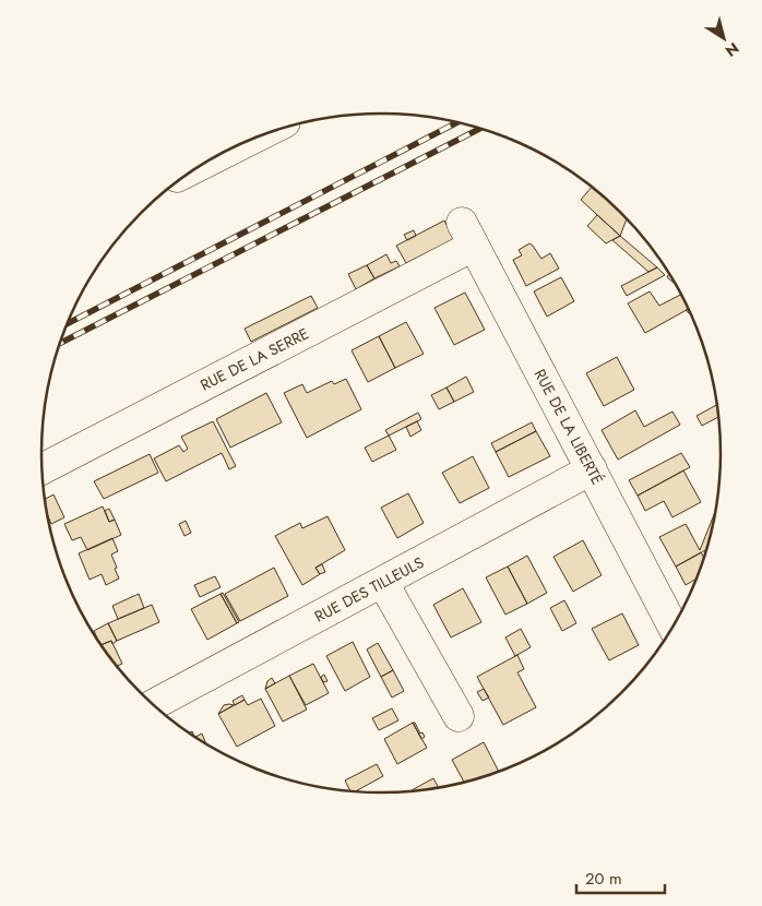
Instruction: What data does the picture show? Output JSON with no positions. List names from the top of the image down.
{
  "streets": {
    "street": ["RUE DE LA SERRE", "RUE DE LA LIBERTÉ", "RUE DES TILLEULS"]
  },
  "crossings": [
    ["RUE DE LA SERRE", "RUE DE LA LIBERTÉ"],
    ["RUE DE LA LIBERTÉ", "RUE DES TILLEULS"]
  ],
  "scale_bar": "20 m",
  "north": "bottom right"
}
